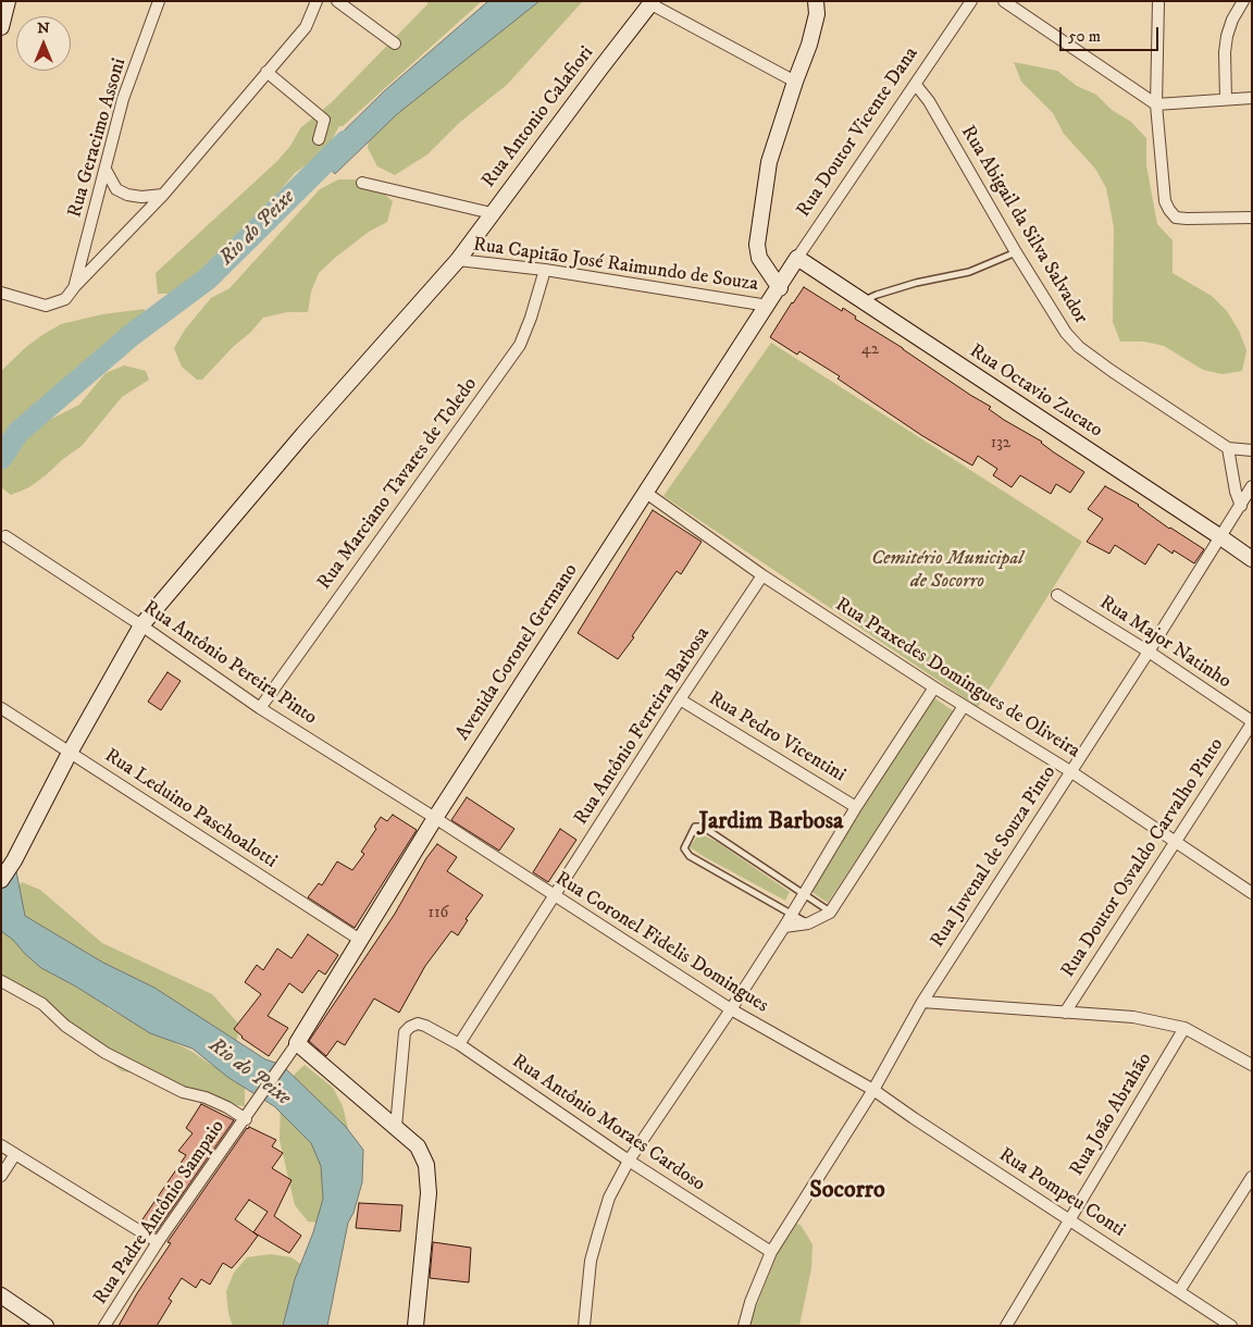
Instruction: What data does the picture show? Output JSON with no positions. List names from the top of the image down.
{
  "streets": {
    "street": [
      "Rua Antonio Calafiori",
      "Rua Doutor Vicente Dana",
      "Rua Geracimo Assoni",
      "Rua Abigail da Silva Salvador",
      "Rua Capitão José Raimundo de Souza",
      "Rua Octavio Zucato",
      "Rua Marciano Tavares de Toledo",
      "Rua Major Natinho",
      "Avenida Coronel Germano",
      "Rua Antônio Pereira Pinto",
      "Rua Praxedes Domingues de Oliveira",
      "Rua Antônio Ferreira Barbosa",
      "Rua Pedro Vicentini",
      "Rua Leduino Paschoalotti",
      "Rua Juvenal de Souza Pinto",
      "Rua Doutor Osvaldo Carvalho Pinto",
      "Rua Coronel Fidelis Domingues",
      "Rua João Abrahão",
      "Rua Antônio Moraes Cardoso",
      "Rua Pompeu Conti",
      "Rua Padre Antônio Sampaio"
    ]
  },
  "crossings": [
    ["Rua Antonio Calafiori", "Rua Capitão José Raimundo de Souza"],
    ["Rua Antonio Calafiori", "Rua Antônio Pereira Pinto"],
    ["Rua Antonio Calafiori", "Rua Leduino Paschoalotti"],
    ["Rua Doutor Vicente Dana", "Rua Abigail da Silva Salvador"],
    ["Rua Doutor Vicente Dana", "Rua Octavio Zucato"],
    ["Rua Doutor Vicente Dana", "Avenida Coronel Germano"],
    ["Rua Capitão José Raimundo de Souza", "Rua Marciano Tavares de Toledo"],
    ["Rua Capitão José Raimundo de Souza", "Avenida Coronel Germano"],
    ["Rua Octavio Zucato", "Rua Juvenal de Souza Pinto"],
    ["Rua Marciano Tavares de Toledo", "Rua Antônio Pereira Pinto"],
    ["Rua Major Natinho", "Rua Juvenal de Souza Pinto"],
    ["Rua Major Natinho", "Rua Doutor Osvaldo Carvalho Pinto"],
    ["Avenida Coronel Germano", "Rua Antônio Pereira Pinto"],
    ["Avenida Coronel Germano", "Rua Praxedes Domingues de Oliveira"],
    ["Avenida Coronel Germano", "Rua Leduino Paschoalotti"],
    ["Avenida Coronel Germano", "Rua Coronel Fidelis Domingues"],
    ["Avenida Coronel Germano", "Rua Padre Antônio Sampaio"],
    ["Rua Antônio Pereira Pinto", "Rua Coronel Fidelis Domingues"],
    ["Rua Praxedes Domingues de Oliveira", "Rua Antônio Ferreira Barbosa"],
    ["Rua Praxedes Domingues de Oliveira", "Rua Juvenal de Souza Pinto"],
    ["Rua Praxedes Domingues de Oliveira", "Rua Doutor Osvaldo Carvalho Pinto"],
    ["Rua Antônio Ferreira Barbosa", "Rua Pedro Vicentini"],
    ["Rua Antônio Ferreira Barbosa", "Rua Coronel Fidelis Domingues"],
    ["Rua Antônio Ferreira Barbosa", "Rua Antônio Moraes Cardoso"],
    ["Rua Juvenal de Souza Pinto", "Rua Coronel Fidelis Domingues"],
    ["Rua Juvenal de Souza Pinto", "Rua Antônio Moraes Cardoso"],
    ["Rua Juvenal de Souza Pinto", "Rua Pompeu Conti"],
    ["Rua Coronel Fidelis Domingues", "Rua Pompeu Conti"],
    ["Rua João Abrahão", "Rua Pompeu Conti"]
  ],
  "districts": ["Jardim Barbosa", "Socorro"],
  "water": ["Rio do Peixe"],
  "parks": ["Cemitério Municipal de Socorro"],
  "house_numbers": ["42", "132", "116"],
  "scale_bar": "50 m",
  "north": "top"
}
